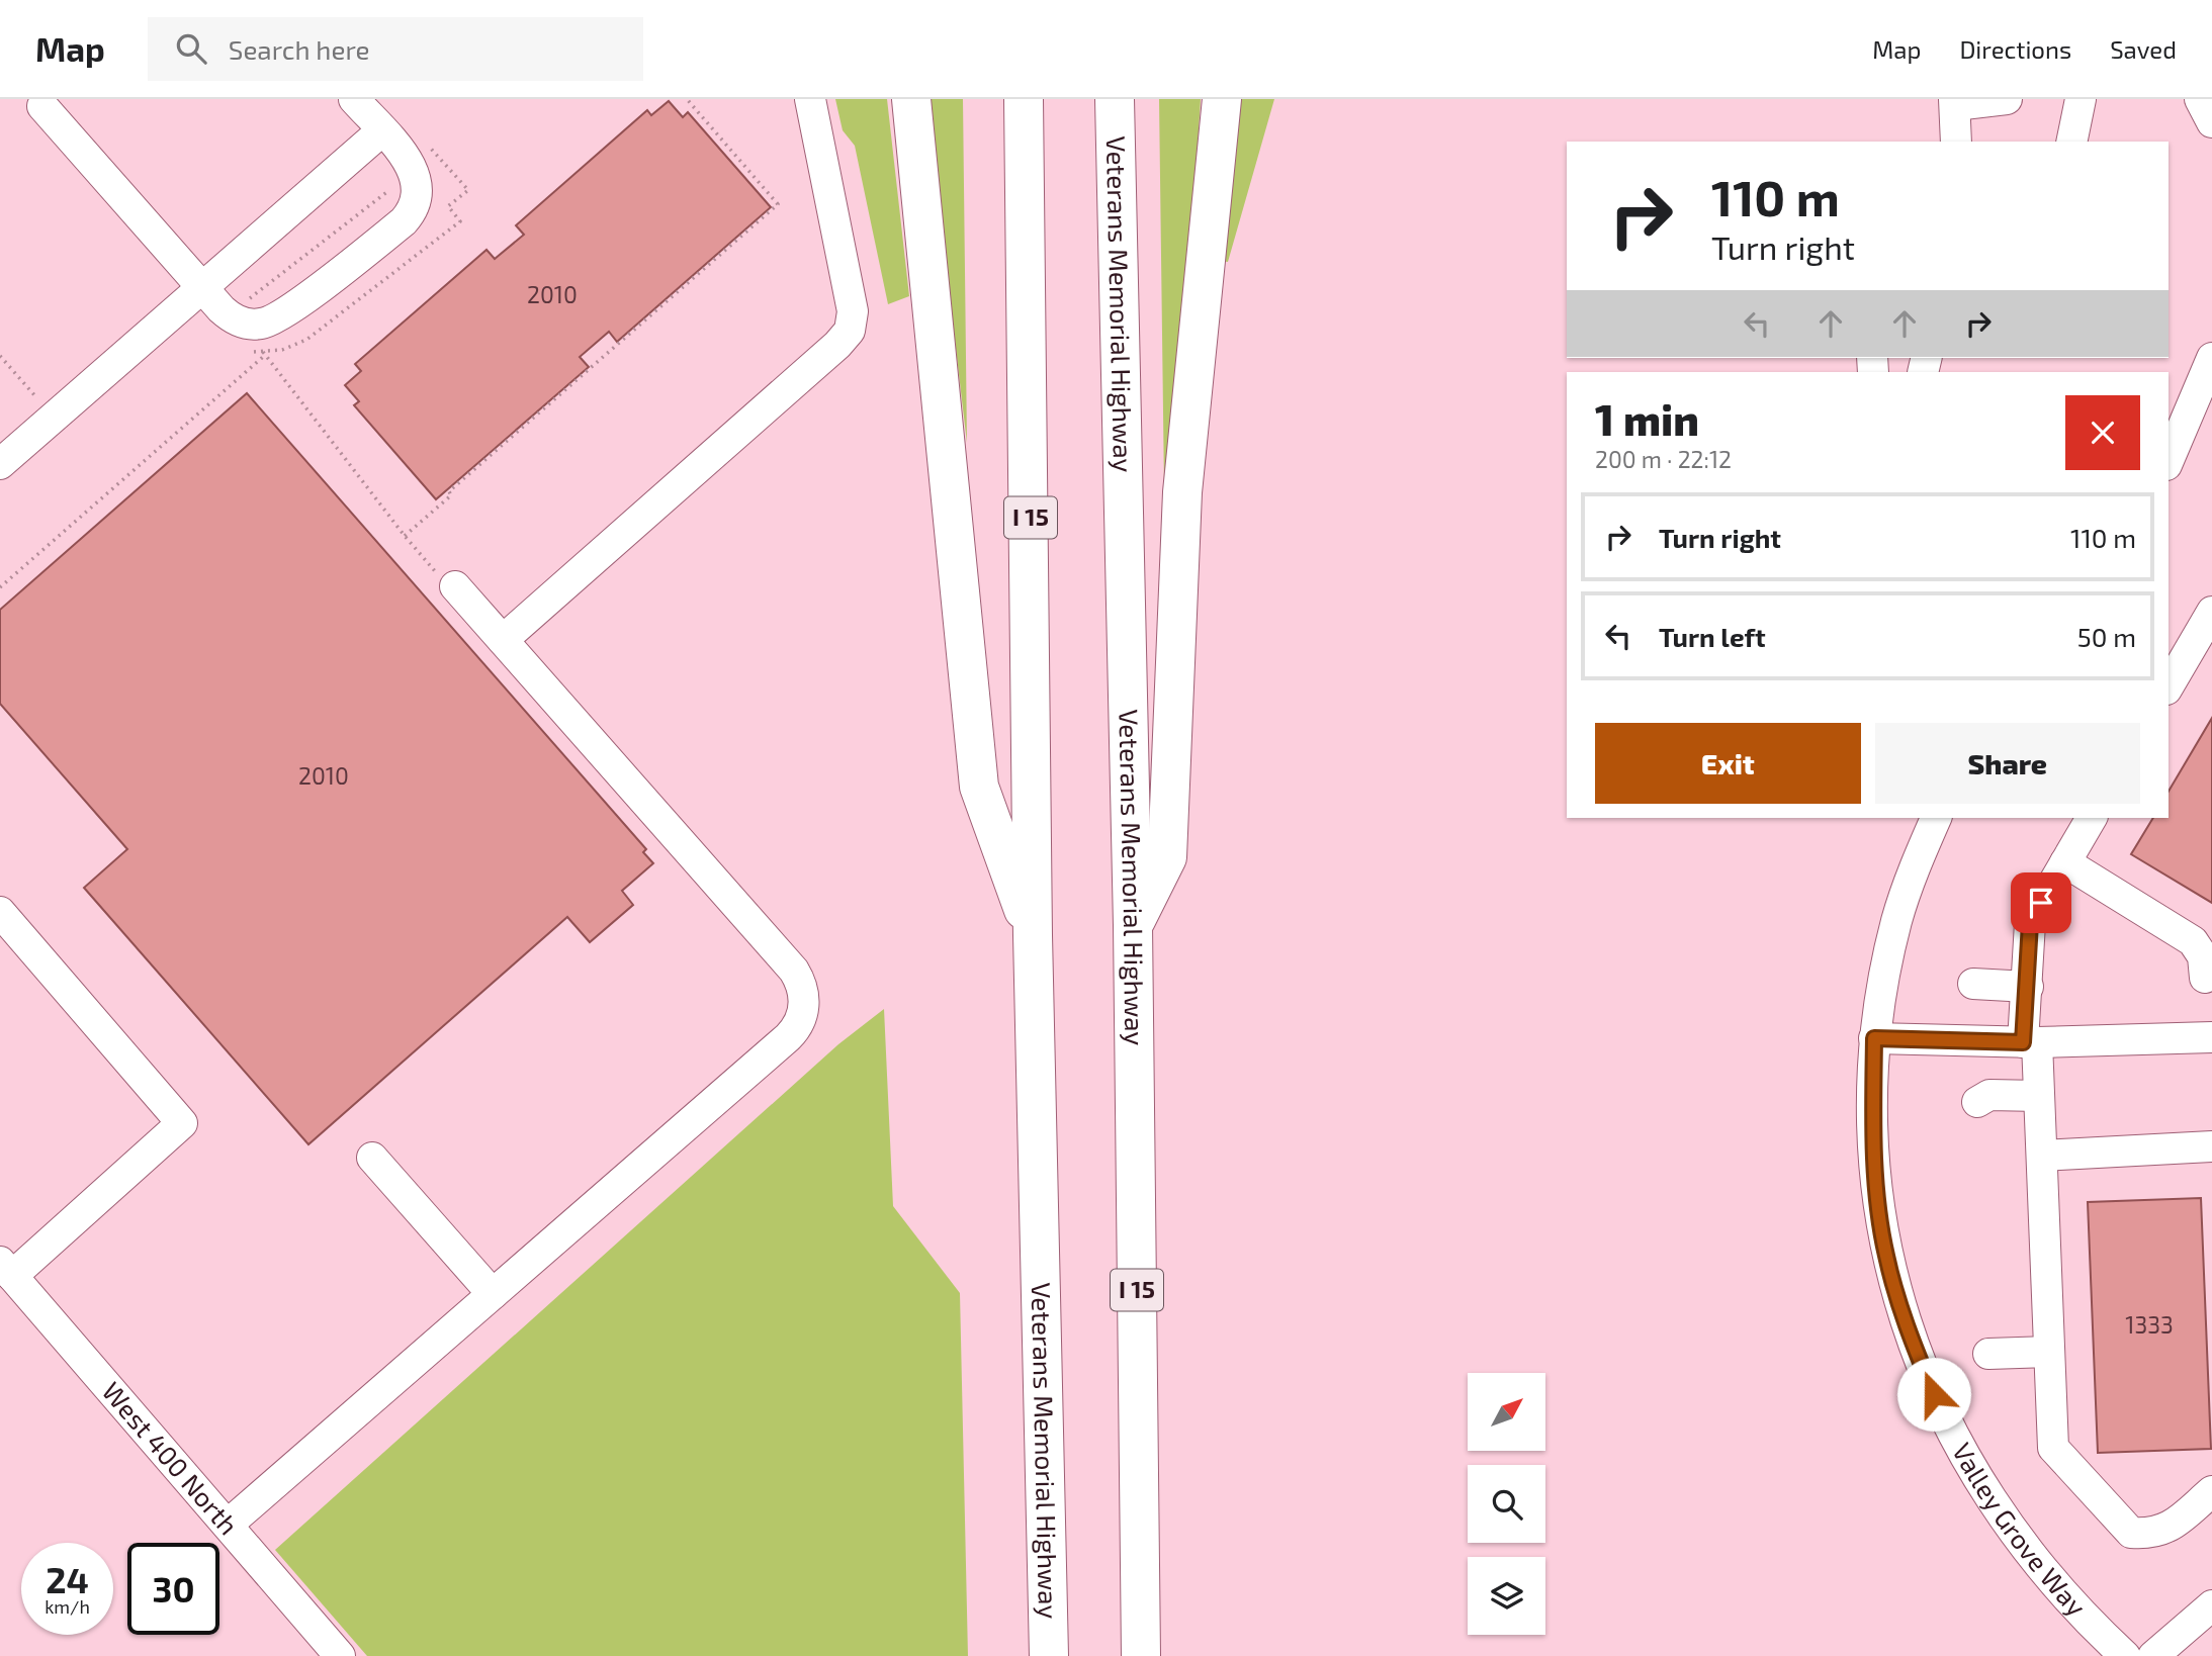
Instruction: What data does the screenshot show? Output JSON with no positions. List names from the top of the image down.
{
  "streets": {
    "highway": ["Veterans Memorial Highway", "I 15"],
    "street": ["West 400 North", "Valley Grove Way"]
  },
  "house_numbers": ["2010", "2010", "1333"],
  "north": "top right",
  "page": {
    "header": "Map",
    "search": "Search here",
    "nav": ["Map", "Directions", "Saved"],
    "turn": ["110 m", "Turn right"],
    "heading": ["1 min", "200 m · 22:12"],
    "list": [
      {
        "name": "Turn right",
        "value": "110 m"
      },
      {
        "name": "Turn left",
        "value": "50 m"
      }
    ],
    "buttons": ["Exit", "Share"],
    "speed": "24 km/h",
    "limit": "30"
  }
}
